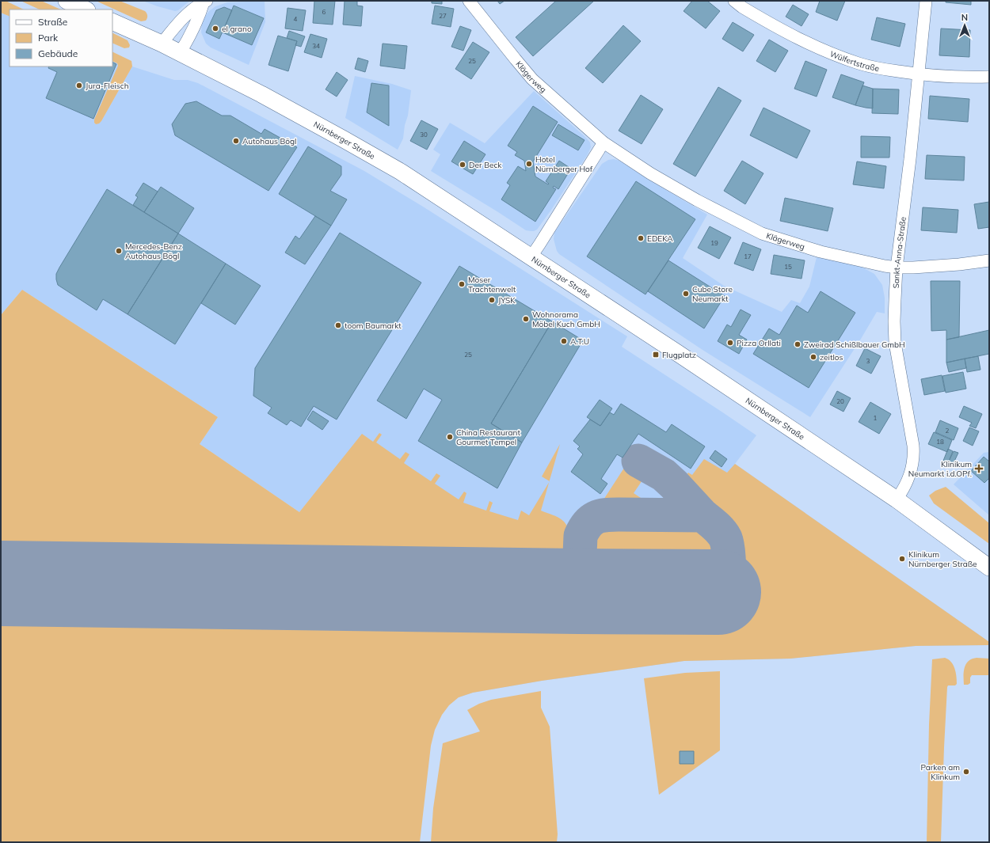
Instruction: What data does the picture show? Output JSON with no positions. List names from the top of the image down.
{
  "streets": {
    "main road": ["Nürnberger Straße"],
    "street": ["Wülfertstraße", "Klägerweg", "Sankt-Anna-Straße"]
  },
  "crossings": [
    ["Wülfertstraße", "Sankt-Anna-Straße"],
    ["Klägerweg", "Sankt-Anna-Straße"],
    ["Nürnberger Straße", "Sankt-Anna-Straße"]
  ],
  "places": {
    "other": [
      "el grano",
      "Jura-Fleisch",
      "Autohaus Bögl",
      "Hotel Nürnberger Hof",
      "Der Beck",
      "EDEKA",
      "Mercedes-Benz Autohaus Bögl",
      "Moser Trachtenwelt",
      "Cube Store Neumarkt",
      "JYSK",
      "Wohnorama Möbel Kuch GmbH",
      "toom Baumarkt",
      "A.T.U",
      "Pizza Orllati",
      "Zweirad Schißlbauer GmbH",
      "zeitlos",
      "China Restaurant Gourmet Tempel",
      "Klinikum Nürnberger Straße",
      "Parken am Klinkum"
    ],
    "transit": ["Flugplatz"],
    "health": ["Klinikum Neumarkt i.d.OPf."]
  },
  "house_numbers": [
    "6",
    "27",
    "4",
    "34",
    "25",
    "30",
    "19",
    "17",
    "15",
    "25",
    "3",
    "20",
    "1",
    "2",
    "18"
  ],
  "legend": ["Straße", "Park", "Gebäude"],
  "north": "top"
}
